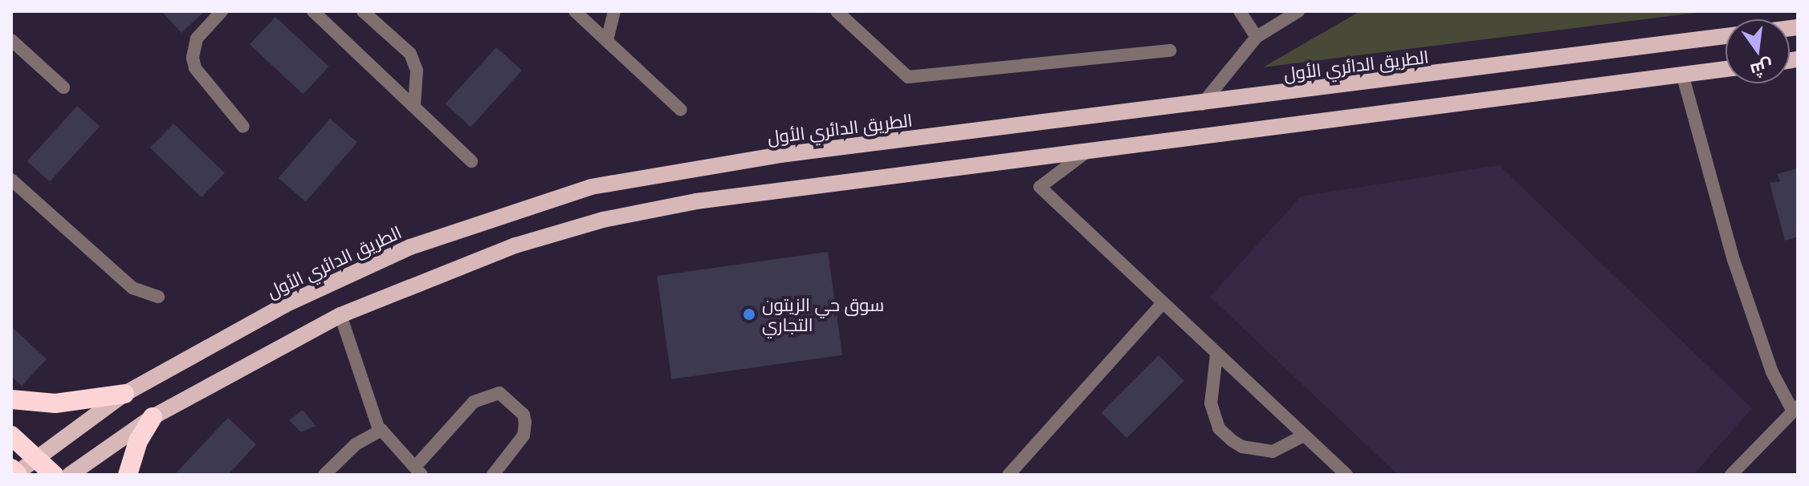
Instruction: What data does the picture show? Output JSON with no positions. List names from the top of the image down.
{
  "streets": {
    "main road": ["الطريق الدائري الأول"]
  },
  "places": ["سوق حي الزيتون التجاري"],
  "north": "bottom"
}
